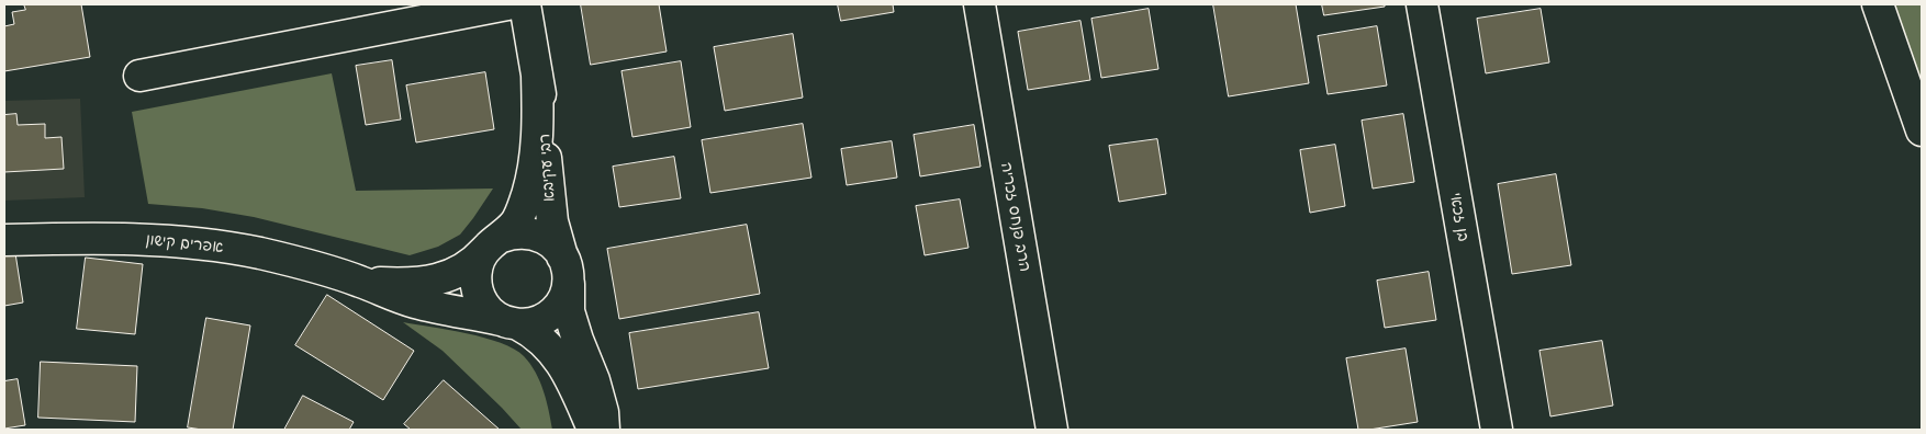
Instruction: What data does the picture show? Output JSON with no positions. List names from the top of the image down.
{
  "streets": {
    "street": [
      "רבי עקיבא",
      "הרב פנחס זכריה",
      "בן זכאי",
      "אפרים קישון"
    ]
  },
  "crossings": [
    ["רבי עקיבא", "אפרים קישון"]
  ]
}
